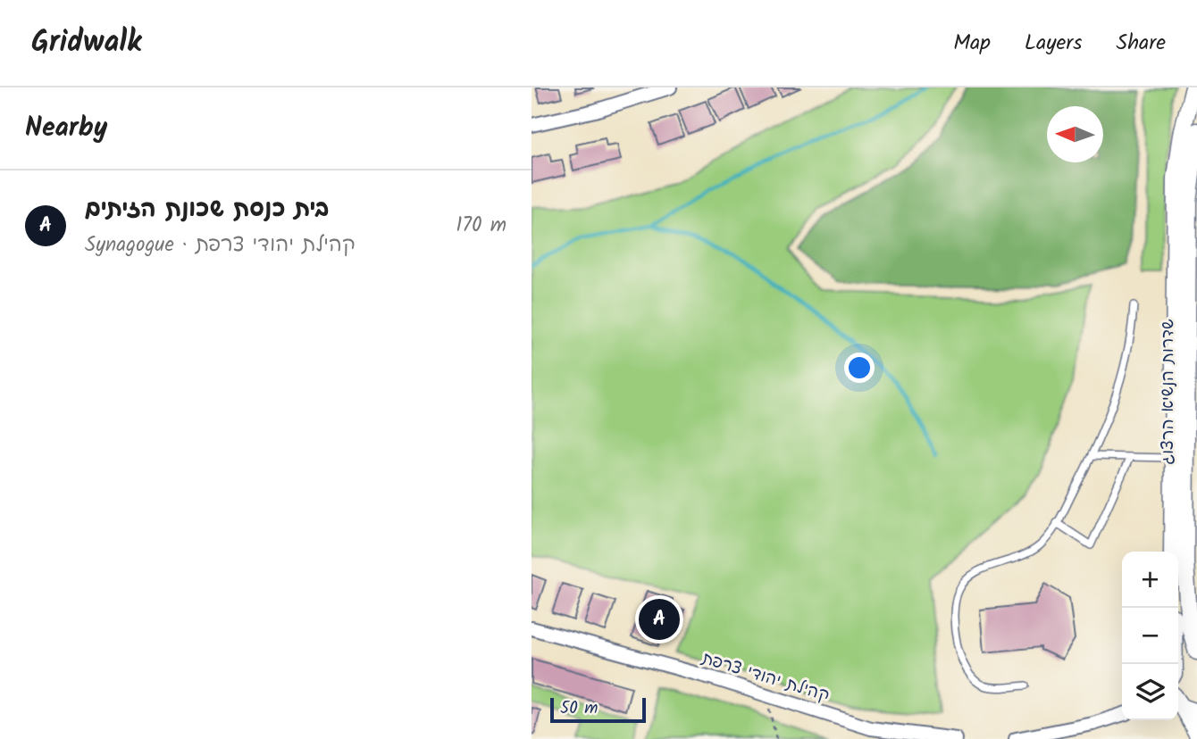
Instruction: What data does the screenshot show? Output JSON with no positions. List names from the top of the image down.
{
  "streets": {
    "street": ["שדרות הנשיא הרצוג", "קהילת יהודי צרפת"]
  },
  "scale_bar": "50 m",
  "north": "left",
  "page": {
    "header": "Gridwalk",
    "nav": ["Map", "Layers", "Share"],
    "heading": "Nearby",
    "list": [
      {
        "mark": "A",
        "name": "בית כנסת שכונת הזיתים",
        "note": "Synagogue · קהילת יהודי צרפת",
        "value": "170 m"
      }
    ],
    "map_buttons": ["+", "−"],
    "pins": "A",
    "scale": "50 m"
  }
}
